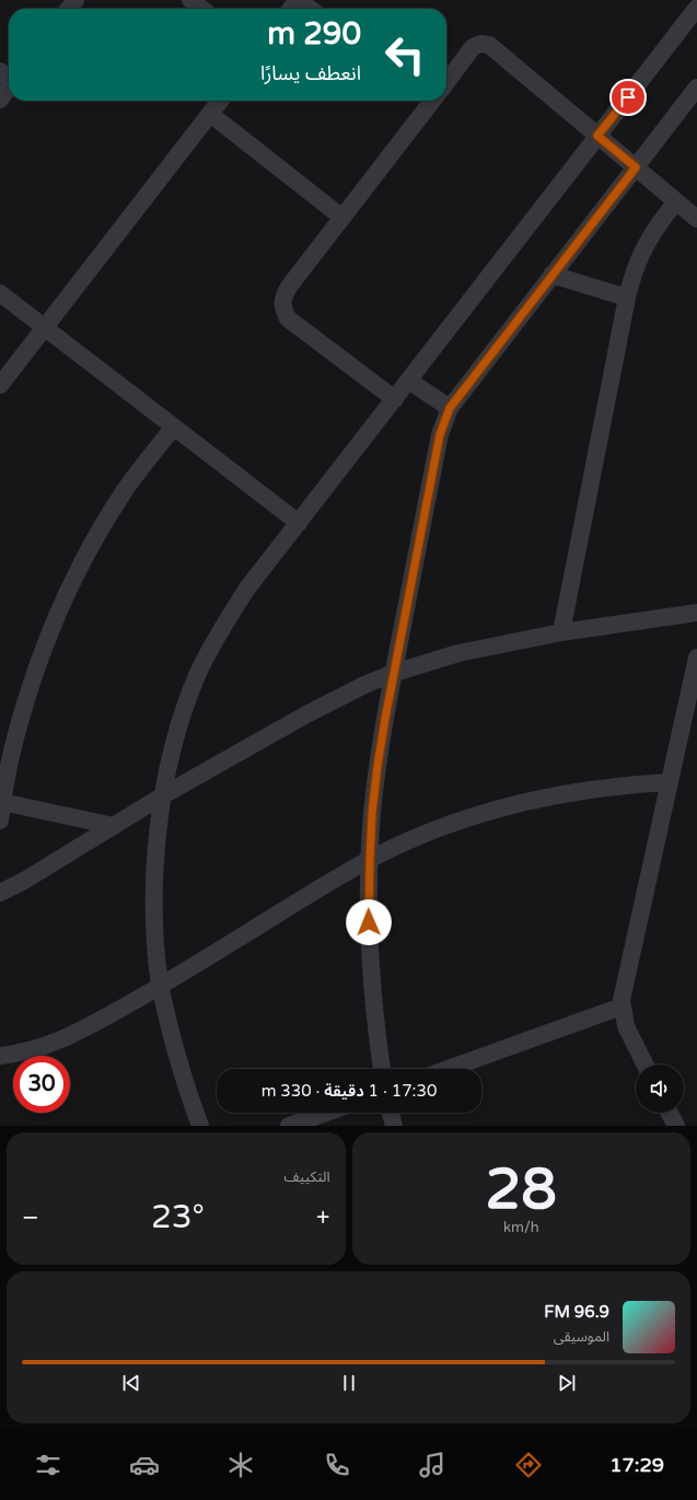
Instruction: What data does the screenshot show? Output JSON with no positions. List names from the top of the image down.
{
  "page": {
    "turn": ["290 m", "انعطف يسارًا"],
    "limit": "30",
    "trip": "17:30 · 1 دقيقة · 330 m",
    "tile": [
      ["28", "km/h"],
      "التكييف"
    ],
    "heat": ["−", "23°", "+"],
    "song": ["96.9 FM", "الموسيقى"],
    "tabs": "17:29"
  }
}
